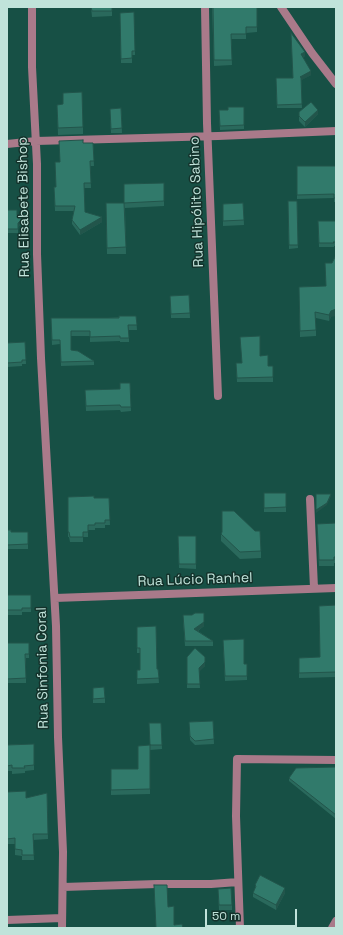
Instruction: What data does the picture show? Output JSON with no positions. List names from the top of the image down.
{
  "streets": {
    "street": [
      "Rua Hipólito Sabino",
      "Rua Elisabete Bishop",
      "Rua Lúcio Ranhel",
      "Rua Sinfonia Coral"
    ]
  },
  "crossings": [
    ["Rua Elisabete Bishop", "Rua Sinfonia Coral"],
    ["Rua Lúcio Ranhel", "Rua Sinfonia Coral"]
  ],
  "scale_bar": "50 m"
}
